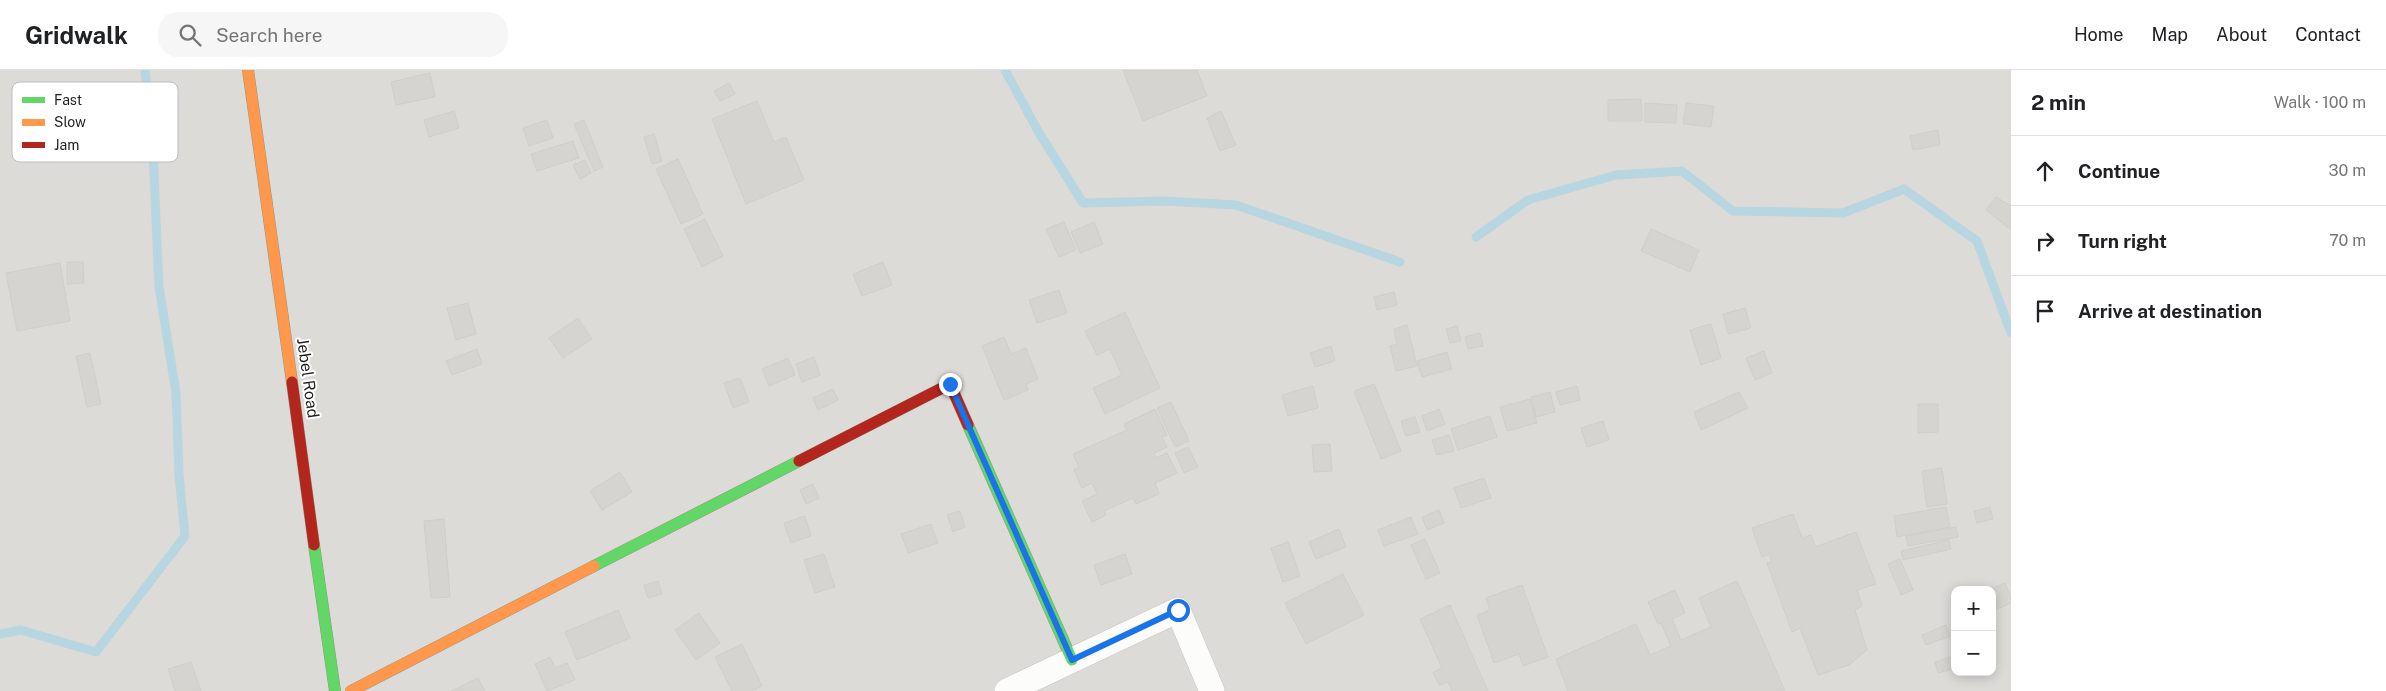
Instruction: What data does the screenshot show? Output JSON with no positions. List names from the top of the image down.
{
  "streets": {
    "street": ["Jebel Road"]
  },
  "legend": ["Fast", "Slow", "Jam"],
  "page": {
    "header": "Gridwalk",
    "search": "Search here",
    "nav": [
      "Home",
      "Map",
      "About",
      "Contact"
    ],
    "heading": ["2 min", "Walk · 100 m"],
    "list": [
      ["Continue", "30 m"],
      ["Turn right", "70 m"],
      "Arrive at destination"
    ],
    "map_buttons": ["+", "−"]
  }
}
